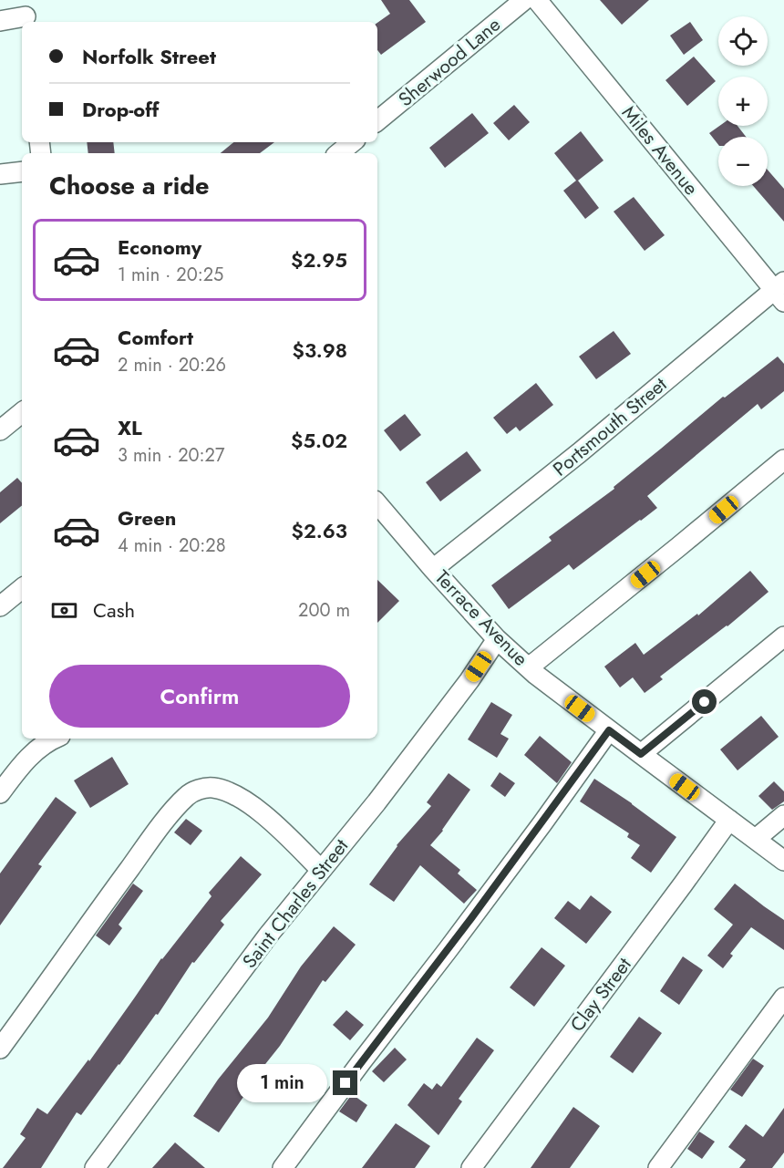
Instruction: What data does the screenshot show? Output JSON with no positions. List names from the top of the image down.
{
  "streets": {
    "street": [
      "Sherwood Lane",
      "Miles Avenue",
      "Portsmouth Street",
      "Terrace Avenue",
      "Saint Charles Street",
      "Clay Street"
    ]
  },
  "crossings": [
    ["Miles Avenue", "Portsmouth Street"],
    ["Portsmouth Street", "Terrace Avenue"],
    ["Terrace Avenue", "Saint Charles Street"],
    ["Terrace Avenue", "Clay Street"]
  ],
  "page": {
    "map_buttons": ["+", "−"],
    "banner": ["Norfolk Street", "Drop-off"],
    "heading": "Choose a ride",
    "list": [
      {
        "name": "Economy",
        "note": "1 min · 20:25",
        "value": "$2.95"
      },
      {
        "name": "Comfort",
        "note": "2 min · 20:26",
        "value": "$3.98"
      },
      {
        "name": "XL",
        "note": "3 min · 20:27",
        "value": "$5.02"
      },
      {
        "name": "Green",
        "note": "4 min · 20:28",
        "value": "$2.63"
      }
    ],
    "pay": ["Cash", "200 m"],
    "buttons": "Confirm",
    "bubble": "1 min"
  }
}
